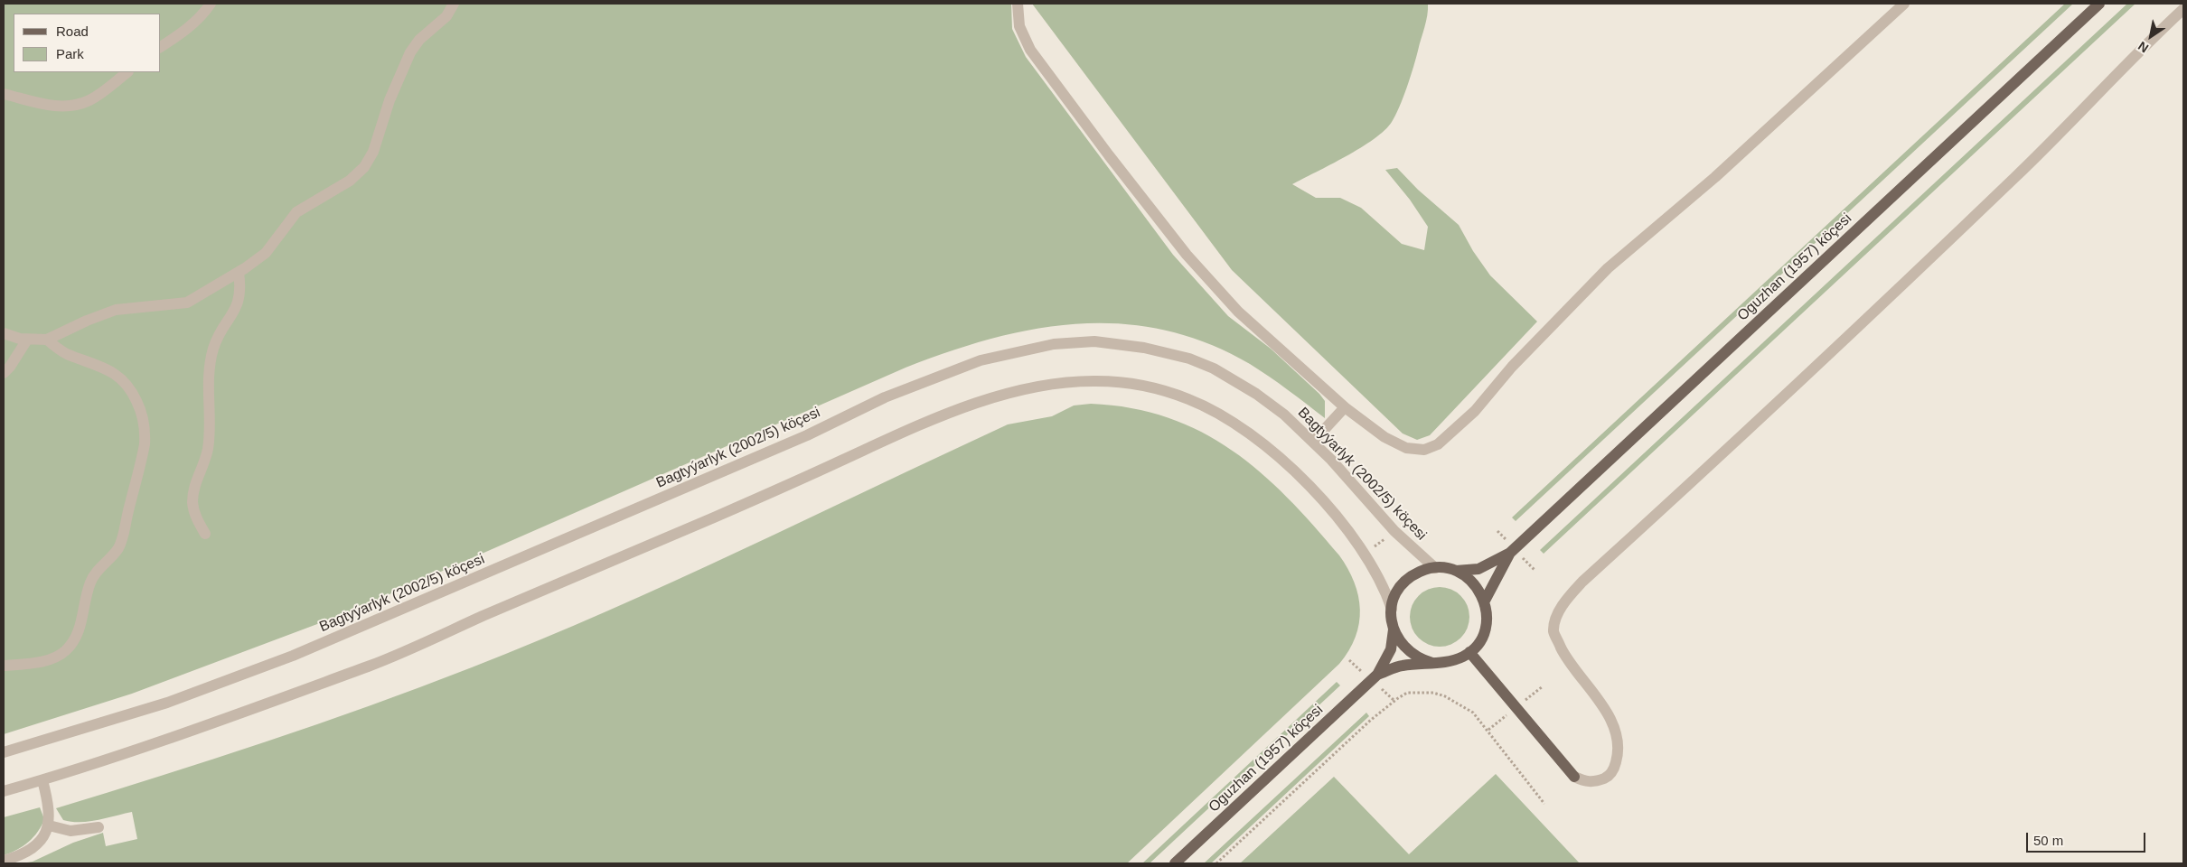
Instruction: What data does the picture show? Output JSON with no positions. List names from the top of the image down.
{
  "streets": {
    "main road": ["Oguzhan (1957) köçesi"],
    "street": ["Bagtyýarlyk (2002/5) köçesi"]
  },
  "crossings": [
    ["Oguzhan (1957) köçesi", "Bagtyýarlyk (2002/5) köçesi"]
  ],
  "legend": ["Road", "Park"],
  "scale_bar": "50 m",
  "north": "bottom left"
}
